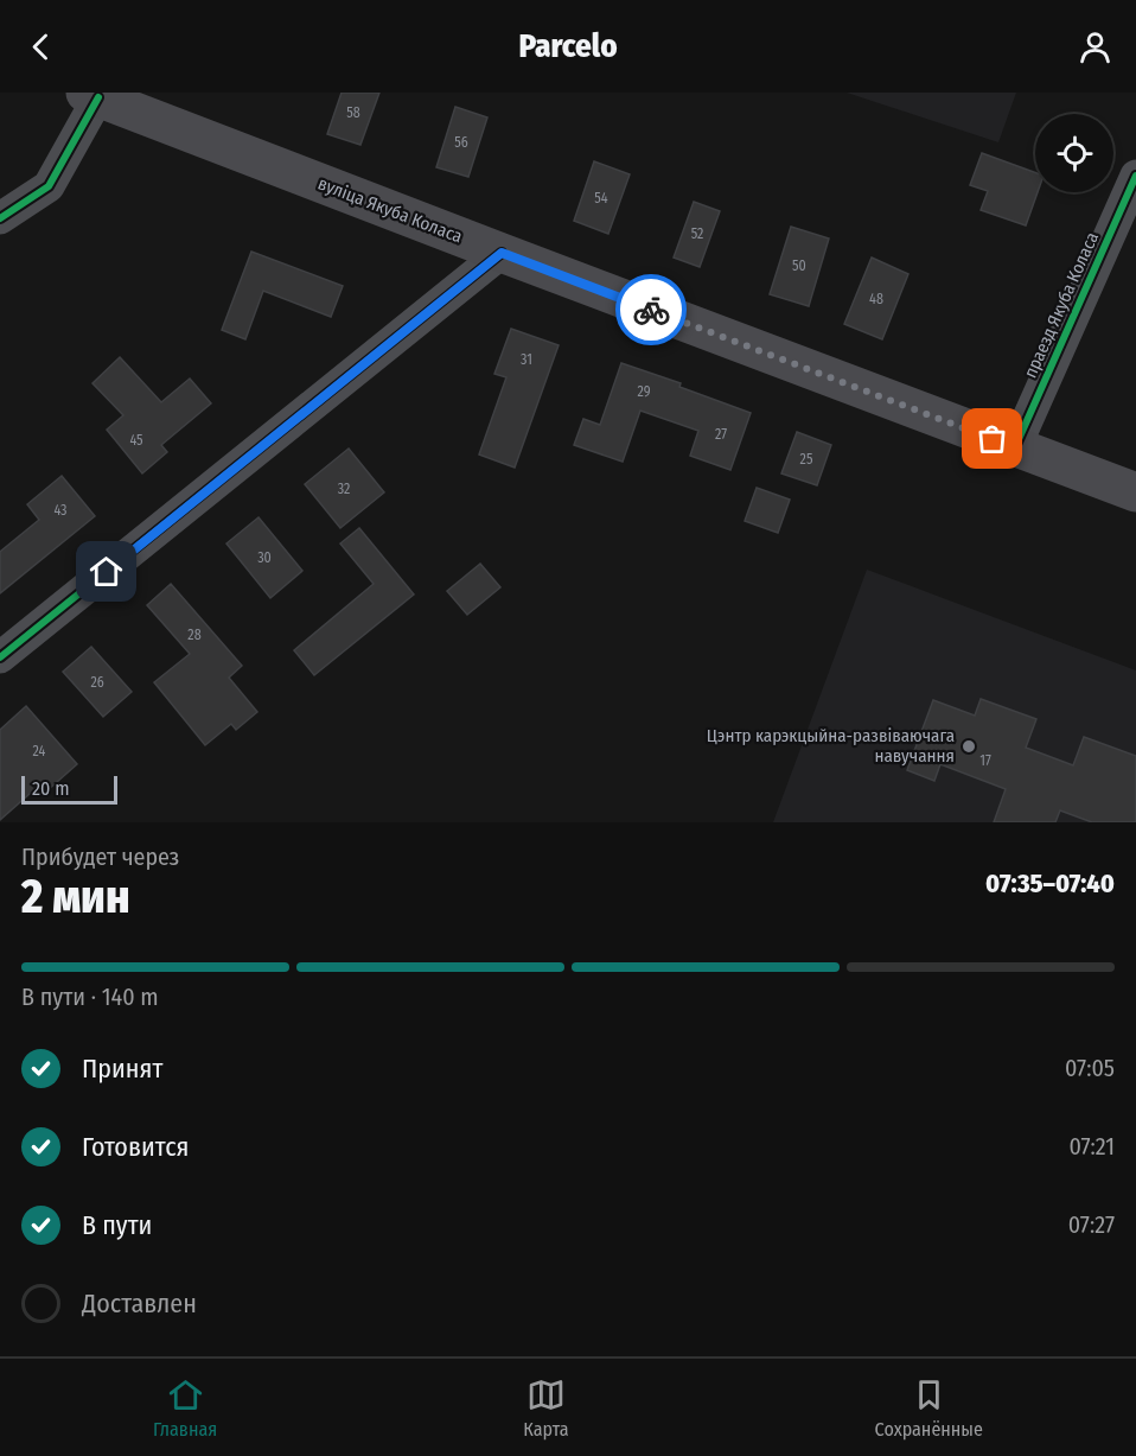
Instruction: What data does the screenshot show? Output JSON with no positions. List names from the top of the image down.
{
  "streets": {
    "main road": ["вуліца Якуба Коласа"],
    "street": ["праезд Якуба Коласа"]
  },
  "crossings": [
    ["вуліца Якуба Коласа", "праезд Якуба Коласа"]
  ],
  "places": ["Цэнтр карэкцыйна-развіваючага навучання"],
  "house_numbers": [
    "58",
    "56",
    "54",
    "52",
    "50",
    "48",
    "31",
    "29",
    "27",
    "45",
    "25",
    "32",
    "43",
    "30",
    "28",
    "26",
    "24",
    "17"
  ],
  "scale_bar": "20 m",
  "page": {
    "header": "Parcelo",
    "scale": "20 m",
    "heading": ["2 мин", "Прибудет через", "07:35–07:40"],
    "bar": "В пути · 140 m",
    "list": [
      ["Принят", "07:05"],
      ["Готовится", "07:21"],
      ["В пути", "07:27"],
      "Доставлен"
    ],
    "tabs": ["Главная", "Карта", "Сохранённые"]
  }
}
